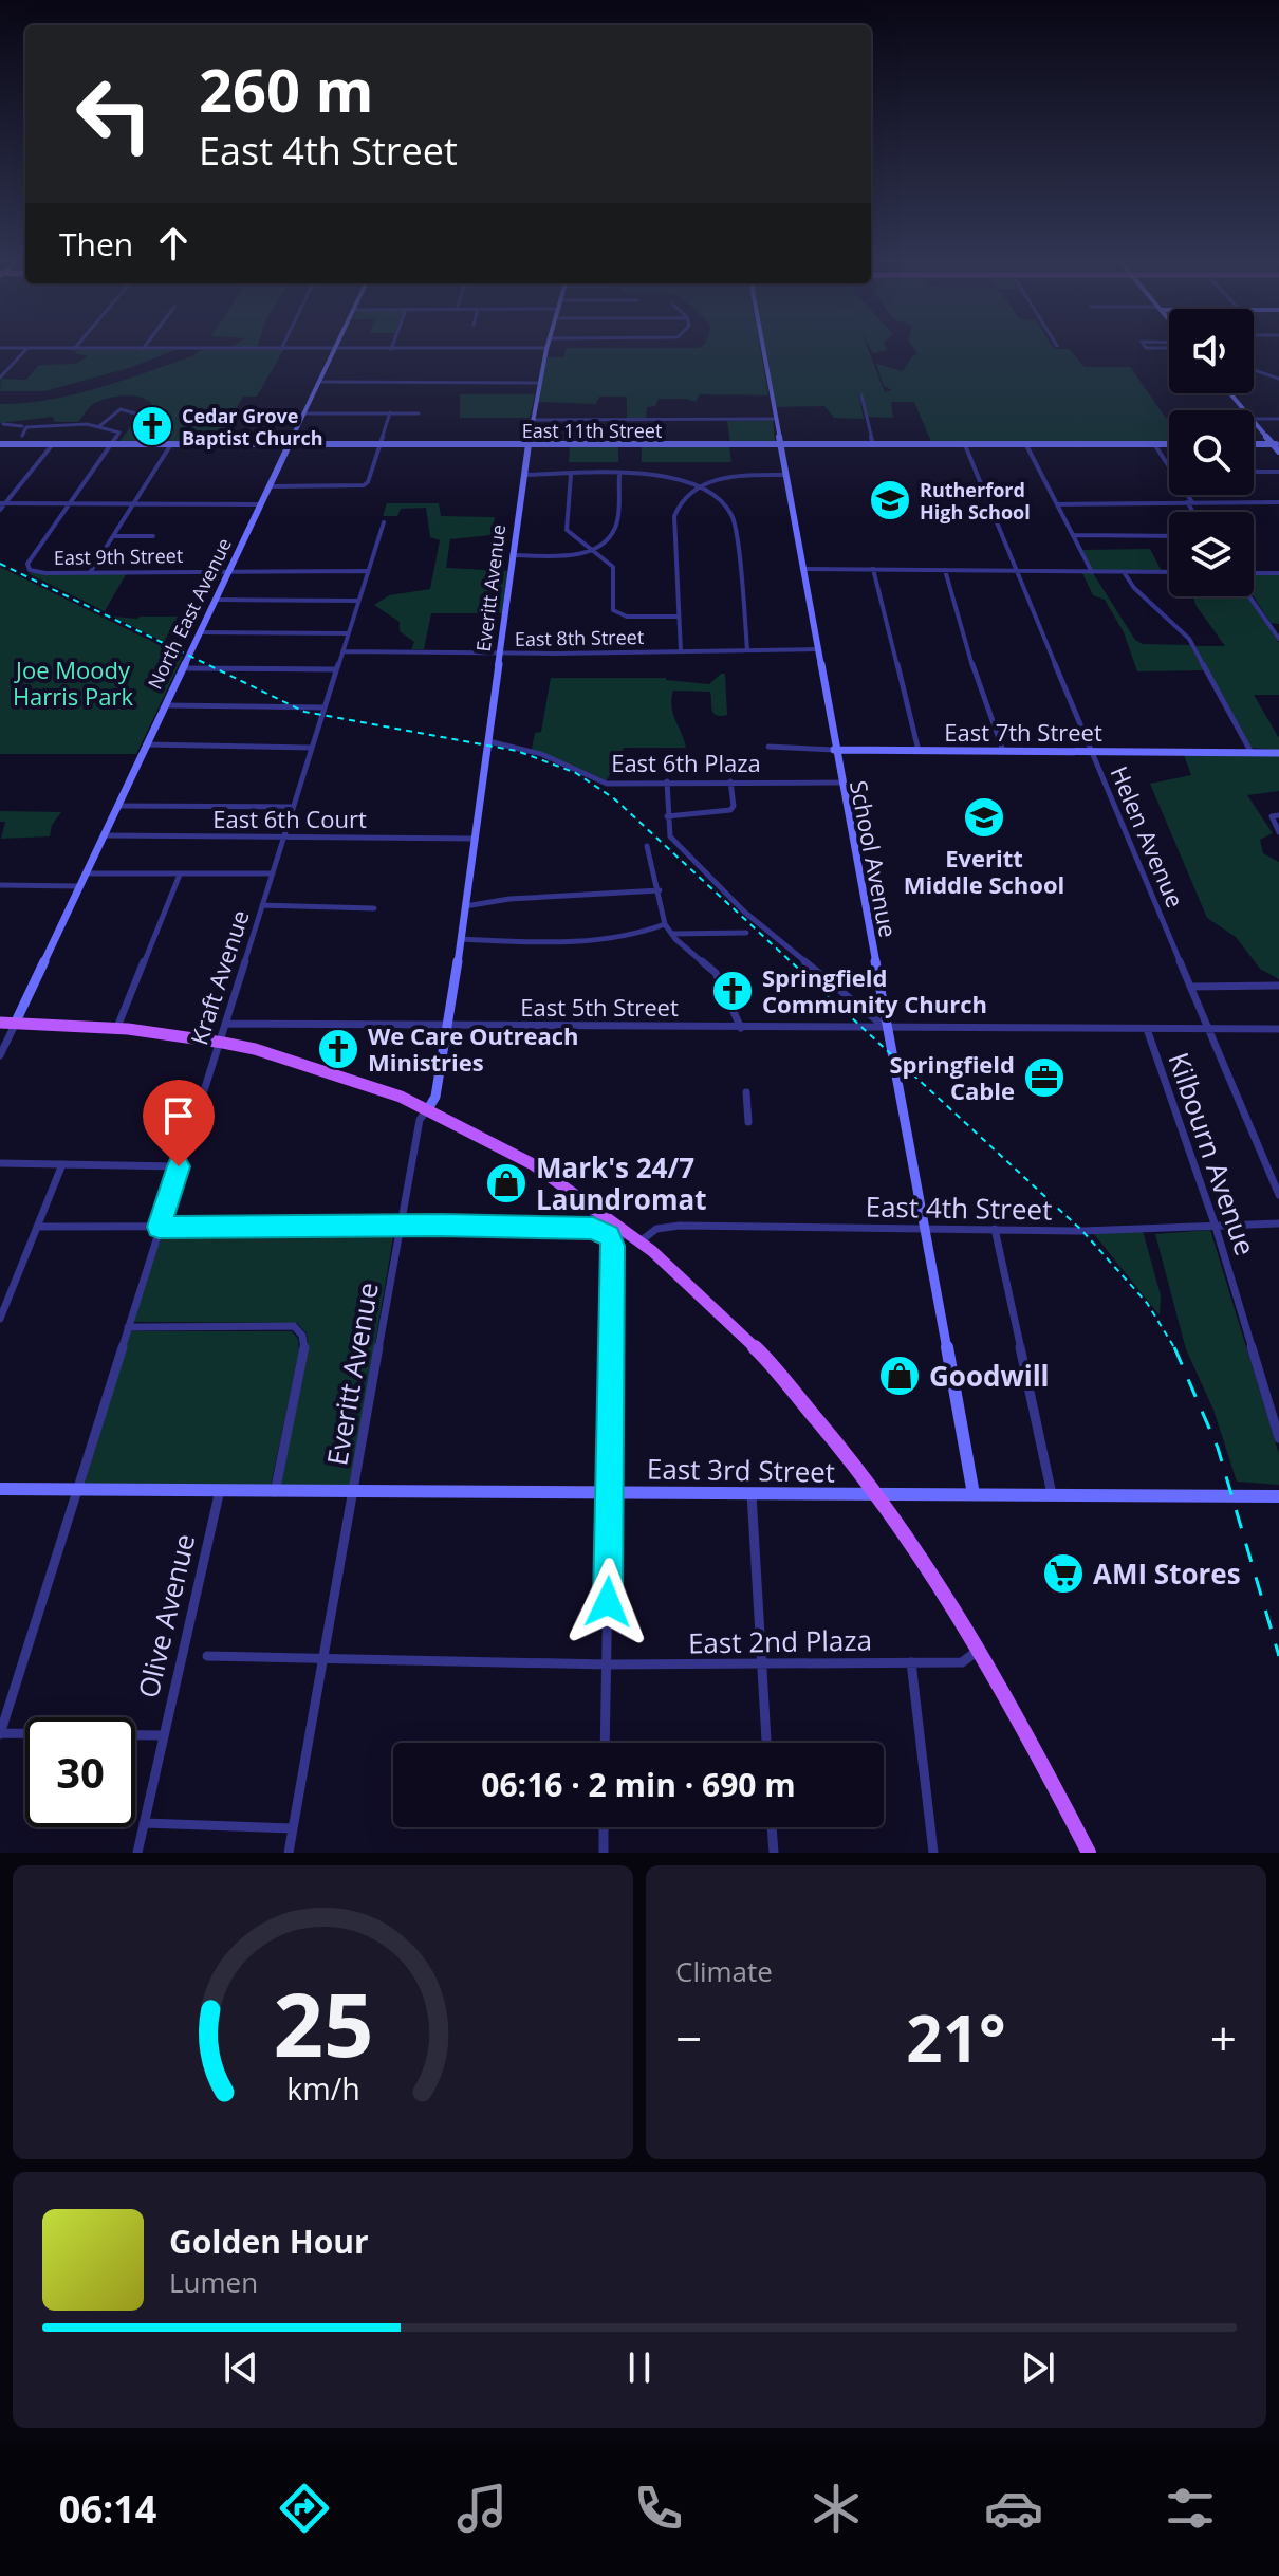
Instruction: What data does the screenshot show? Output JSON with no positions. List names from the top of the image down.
{
  "streets": {
    "street": [
      "East 11th Street",
      "East 9th Street",
      "Everitt Avenue",
      "North East Avenue",
      "East 8th Street",
      "East 7th Street",
      "East 6th Plaza",
      "East 6th Court",
      "Helen Avenue",
      "School Avenue",
      "Kraft Avenue",
      "East 5th Street",
      "Kilbourn Avenue",
      "East 4th Street",
      "East 3rd Street",
      "Olive Avenue",
      "East 2nd Plaza"
    ]
  },
  "crossings": [
    ["East 11th Street", "Everitt Avenue"],
    ["East 11th Street", "North East Avenue"],
    ["East 11th Street", "Helen Avenue"],
    ["East 11th Street", "School Avenue"],
    ["East 9th Street", "North East Avenue"],
    ["East 9th Street", "Kraft Avenue"],
    ["Everitt Avenue", "East 8th Street"],
    ["Everitt Avenue", "East 6th Plaza"],
    ["Everitt Avenue", "East 6th Court"],
    ["Everitt Avenue", "East 5th Street"],
    ["Everitt Avenue", "East 3rd Street"],
    ["Everitt Avenue", "East 2nd Plaza"],
    ["North East Avenue", "East 6th Court"],
    ["East 8th Street", "School Avenue"],
    ["East 8th Street", "Kraft Avenue"],
    ["East 7th Street", "Helen Avenue"],
    ["East 7th Street", "School Avenue"],
    ["East 6th Plaza", "School Avenue"],
    ["East 6th Court", "Kraft Avenue"],
    ["Helen Avenue", "East 5th Street"],
    ["School Avenue", "East 5th Street"],
    ["School Avenue", "East 4th Street"],
    ["School Avenue", "East 3rd Street"],
    ["Kraft Avenue", "East 5th Street"],
    ["Kraft Avenue", "East 3rd Street"],
    ["East 5th Street", "Kilbourn Avenue"],
    ["Kilbourn Avenue", "East 4th Street"],
    ["East 3rd Street", "Olive Avenue"]
  ],
  "parks": ["Joe Moody Harris Park"],
  "places": {
    "church": ["Cedar Grove Baptist Church", "Springfield Community Church", "We Care Outreach Ministries"],
    "school or university": ["Rutherford High School", "Everitt Middle School"],
    "office": ["Springfield Cable"],
    "shop": ["Mark's 24/7 Laundromat", "Goodwill"],
    "supermarket": ["AMI Stores"]
  },
  "page": {
    "turn": ["260 m", "East 4th Street"],
    "then": "Then",
    "limit": "30",
    "trip": "06:16 · 2 min · 690 m",
    "tile": "Climate",
    "heat": ["−", "21°", "+"],
    "song": ["Golden Hour", "Lumen"],
    "tabs": "06:14",
    "gauge": ["25", "km/h"]
  }
}
